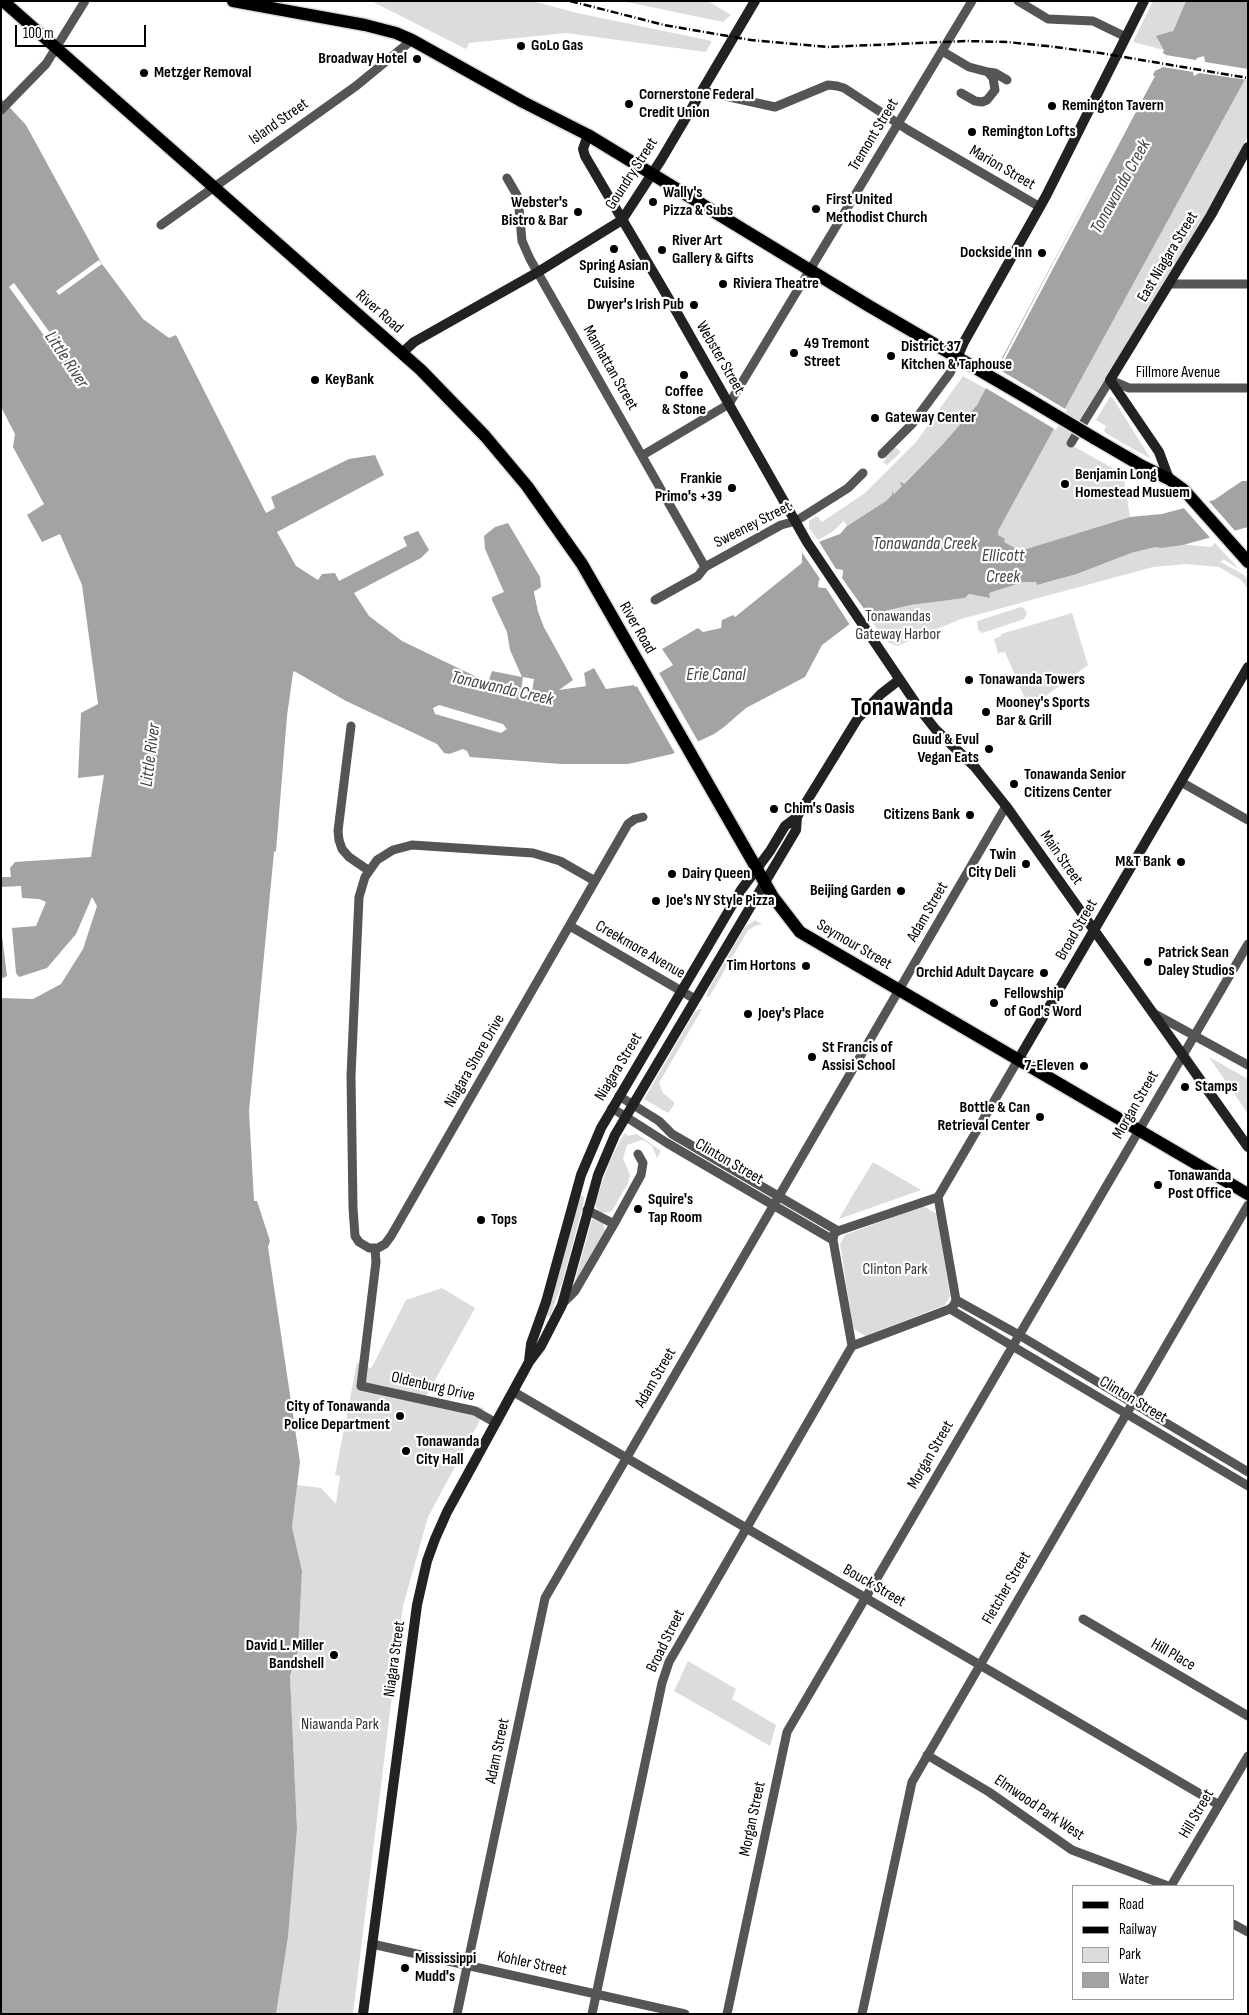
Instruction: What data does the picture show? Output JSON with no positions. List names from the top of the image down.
{
  "streets": {
    "main road": ["River Road", "Seymour Street"],
    "street": [
      "Island Street",
      "Tremont Street",
      "Marion Street",
      "Goundry Street",
      "East Niagara Street",
      "Webster Street",
      "Manhattan Street",
      "Fillmore Avenue",
      "Sweeney Street",
      "Main Street",
      "Adam Street",
      "Broad Street",
      "Creekmore Avenue",
      "Niagara Shore Drive",
      "Niagara Street",
      "Morgan Street",
      "Clinton Street",
      "Oldenburg Drive",
      "Bouck Street",
      "Fletcher Street",
      "Hill Place",
      "Elmwood Park West",
      "Hill Street",
      "Kohler Street"
    ]
  },
  "crossings": [
    ["Island Street", "River Road"],
    ["Tremont Street", "Marion Street"],
    ["Tremont Street", "Webster Street"],
    ["Tremont Street", "Manhattan Street"],
    ["Marion Street", "Goundry Street"],
    ["Goundry Street", "River Road"],
    ["Goundry Street", "Webster Street"],
    ["Goundry Street", "Manhattan Street"],
    ["East Niagara Street", "Fillmore Avenue"],
    ["River Road", "Seymour Street"],
    ["Webster Street", "Sweeney Street"],
    ["Webster Street", "Main Street"],
    ["Manhattan Street", "Sweeney Street"],
    ["Main Street", "Adam Street"],
    ["Main Street", "Broad Street"],
    ["Main Street", "Niagara Street"],
    ["Main Street", "Morgan Street"],
    ["Adam Street", "Seymour Street"],
    ["Adam Street", "Clinton Street"],
    ["Adam Street", "Bouck Street"],
    ["Adam Street", "Kohler Street"],
    ["Broad Street", "Seymour Street"],
    ["Broad Street", "Bouck Street"],
    ["Broad Street", "Kohler Street"],
    ["Seymour Street", "Niagara Street"],
    ["Seymour Street", "Morgan Street"],
    ["Creekmore Avenue", "Niagara Shore Drive"],
    ["Creekmore Avenue", "Niagara Street"],
    ["Niagara Shore Drive", "Oldenburg Drive"],
    ["Niagara Street", "Clinton Street"],
    ["Niagara Street", "Oldenburg Drive"],
    ["Niagara Street", "Bouck Street"],
    ["Niagara Street", "Kohler Street"],
    ["Morgan Street", "Clinton Street"],
    ["Morgan Street", "Bouck Street"],
    ["Clinton Street", "Fletcher Street"],
    ["Bouck Street", "Fletcher Street"],
    ["Bouck Street", "Hill Street"],
    ["Fletcher Street", "Elmwood Park West"]
  ],
  "districts": ["Tonawanda"],
  "water": [
    "Tonawanda Creek",
    "Little River",
    "Ellicott Creek",
    "Erie Canal"
  ],
  "parks": ["Tonawandas Gateway Harbor", "Clinton Park", "Niawanda Park"],
  "places": [
    "GoLo Gas",
    "Broadway Hotel",
    "Metzger Removal",
    "Cornerstone Federal Credit Union",
    "Remington Tavern",
    "Remington Lofts",
    "Wally's Pizza & Subs",
    "First United Methodist Church",
    "Webster's Bistro & Bar",
    "Spring Asian Cuisine",
    "River Art Gallery & Gifts",
    "Dockside Inn",
    "Riviera Theatre",
    "Dwyer's Irish Pub",
    "49 Tremont Street",
    "District 37 Kitchen & Taphouse",
    "Coffee & Stone",
    "KeyBank",
    "Gateway Center",
    "Benjamin Long Homestead Musuem",
    "Frankie Primo's +39",
    "Tonawanda Towers",
    "Mooney's Sports Bar & Grill",
    "Guud & Evul Vegan Eats",
    "Tonawanda Senior Citizens Center",
    "Chim's Oasis",
    "Citizens Bank",
    "M&T Bank",
    "Twin City Deli",
    "Dairy Queen",
    "Beijing Garden",
    "Joe's NY Style Pizza",
    "Patrick Sean Daley Studios",
    "Tim Hortons",
    "Orchid Adult Daycare",
    "Fellowship of God's Word",
    "Joey's Place",
    "St Francis of Assisi School",
    "7-Eleven",
    "Stamps",
    "Bottle & Can Retrieval Center",
    "Tonawanda Post Office",
    "Squire's Tap Room",
    "Tops",
    "City of Tonawanda Police Department",
    "Tonawanda City Hall",
    "David L. Miller Bandshell",
    "Mississippi Mudd's"
  ],
  "legend": [
    "Road",
    "Railway",
    "Park",
    "Water"
  ],
  "scale_bar": "100 m"
}
